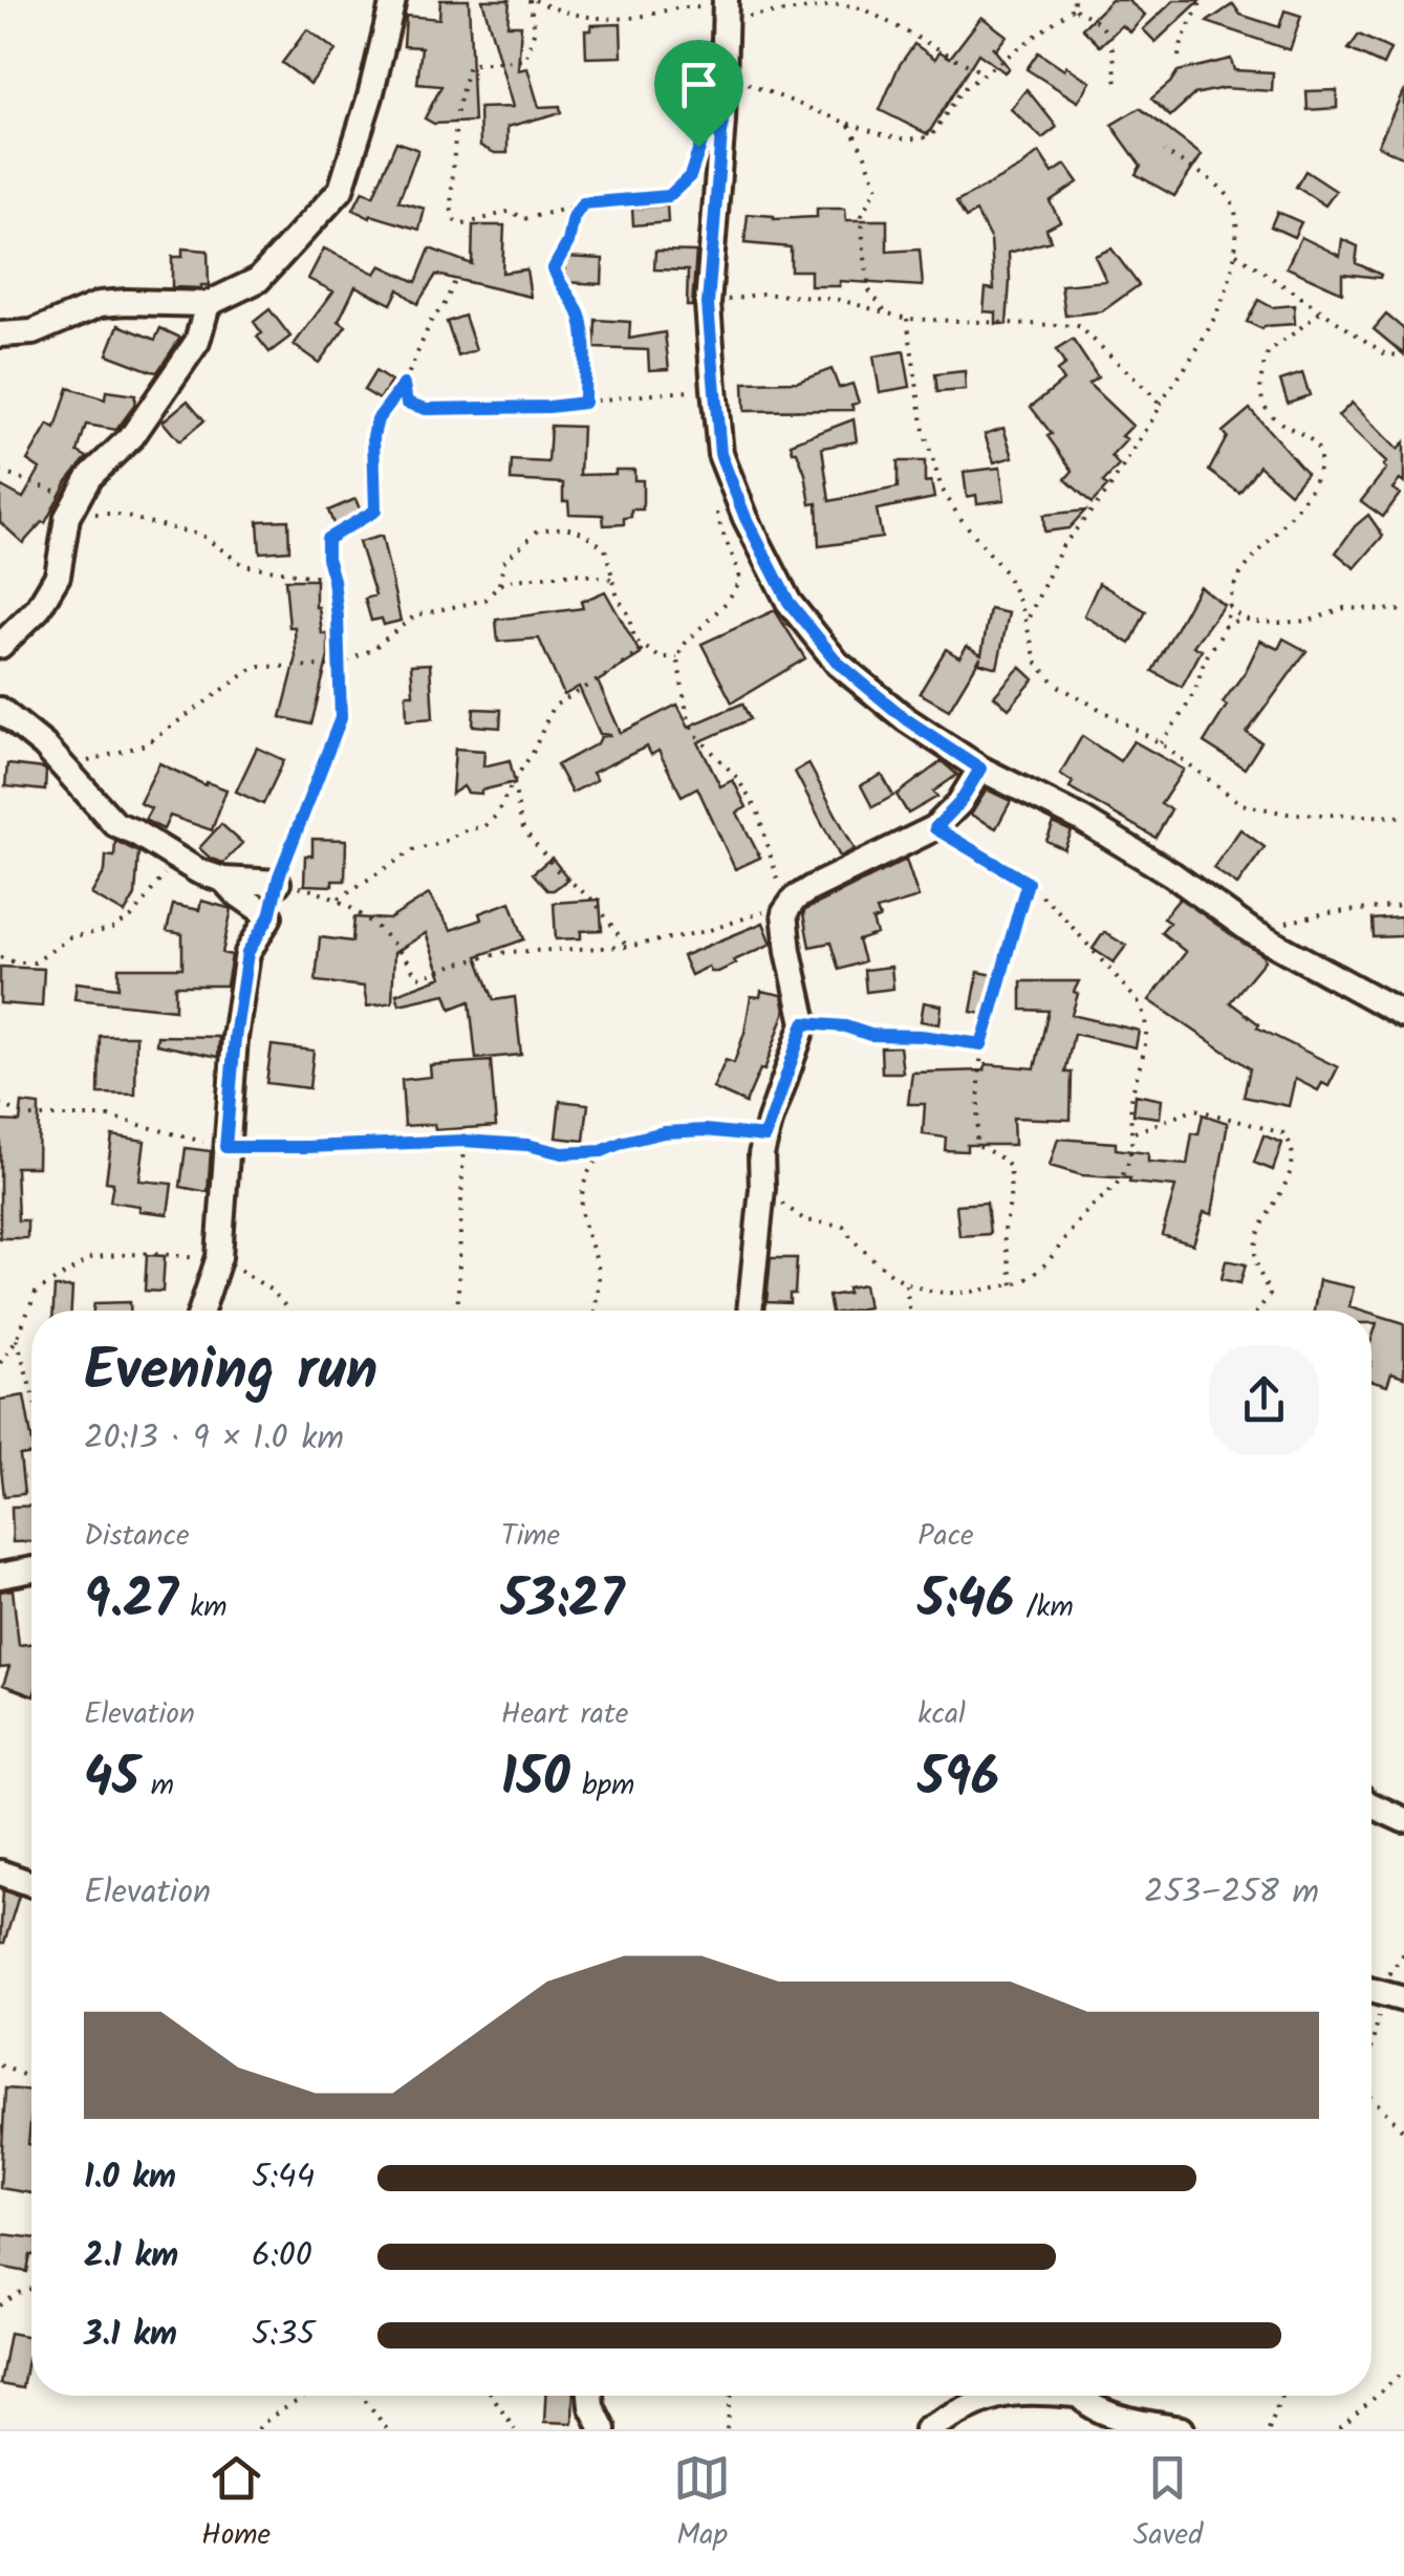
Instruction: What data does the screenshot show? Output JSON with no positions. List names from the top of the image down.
{
  "page": {
    "heading": ["Evening run", "20:13 · 9 × 1.0 km"],
    "stats": [
      ["Distance", "9.27 km"],
      ["Time", "53:27"],
      ["Pace", "5:46 /km"],
      ["Elevation", "45 m"],
      ["Heart rate", "150 bpm"],
      ["kcal", "596"]
    ],
    "chart": ["Elevation", "253–258 m"],
    "list": [
      {
        "name": "1.0 km",
        "note": "5:44"
      },
      {
        "name": "2.1 km",
        "note": "6:00"
      },
      {
        "name": "3.1 km",
        "note": "5:35"
      }
    ],
    "tabs": ["Home", "Map", "Saved"]
  }
}
